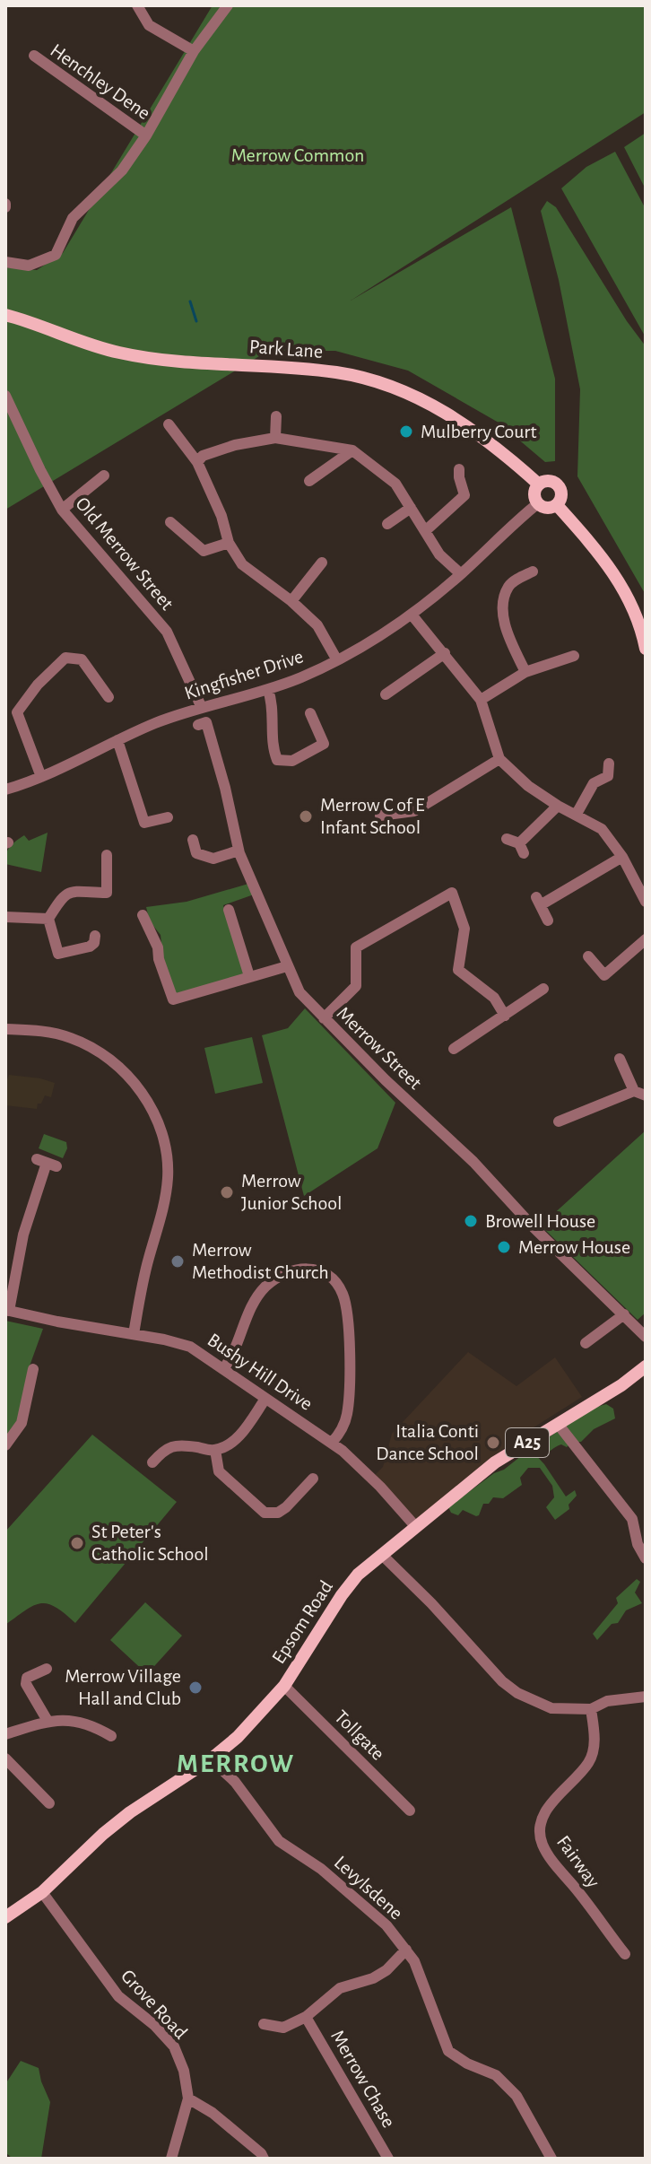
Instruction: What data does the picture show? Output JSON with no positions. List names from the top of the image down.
{
  "streets": {
    "main road": ["Park Lane", "A25", "Epsom Road"],
    "street": [
      "Henchley Dene",
      "Old Merrow Street",
      "Kingfisher Drive",
      "Merrow Street",
      "Bushy Hill Drive",
      "Tollgate",
      "Fairway",
      "Levylsdene",
      "Grove Road",
      "Merrow Chase"
    ]
  },
  "crossings": [
    ["Park Lane", "Kingfisher Drive"],
    ["Old Merrow Street", "Kingfisher Drive"],
    ["Bushy Hill Drive", "Epsom Road"],
    ["Epsom Road", "Tollgate"],
    ["Epsom Road", "Levylsdene"],
    ["Epsom Road", "Grove Road"],
    ["Levylsdene", "Merrow Chase"]
  ],
  "districts": ["MERROW"],
  "parks": ["Merrow Common"],
  "places": [
    "Mulberry Court",
    "Merrow C of E Infant School",
    "Merrow Junior School",
    "Browell House",
    "Merrow House",
    "Merrow Methodist Church",
    "Italia Conti Dance School",
    "St Peter's Catholic School",
    "Merrow Village Hall and Club"
  ]
}
